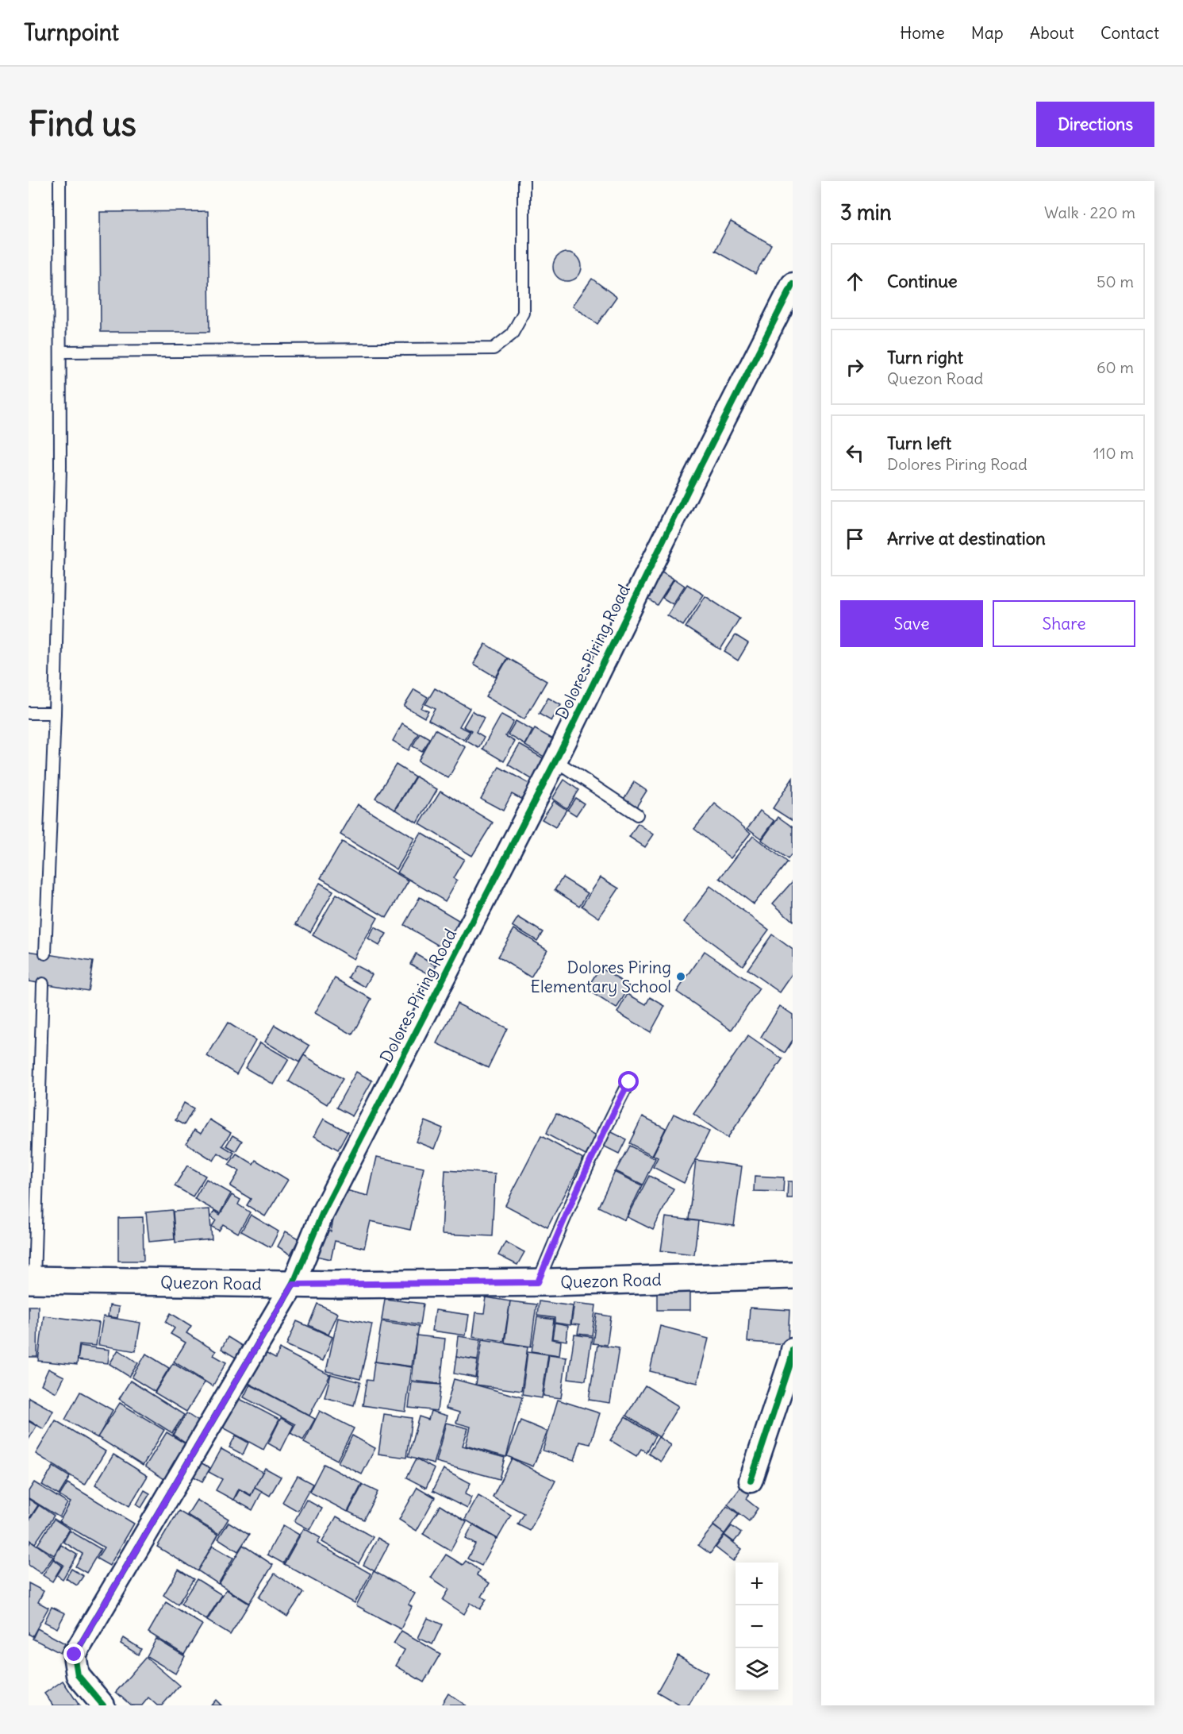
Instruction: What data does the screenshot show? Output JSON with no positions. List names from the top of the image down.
{
  "streets": {
    "main road": ["Quezon Road"],
    "street": ["Dolores Piring Road"]
  },
  "crossings": [
    ["Dolores Piring Road", "Quezon Road"]
  ],
  "places": ["Dolores Piring Elementary School"],
  "page": {
    "header": "Turnpoint",
    "nav": [
      "Home",
      "Map",
      "About",
      "Contact"
    ],
    "buttons": [
      "Directions",
      ["Save", "Share"]
    ],
    "title": "Find us",
    "heading": ["3 min", "Walk · 220 m"],
    "list": [
      ["Continue", "50 m"],
      ["Turn right", "Quezon Road", "60 m"],
      ["Turn left", "Dolores Piring Road", "110 m"],
      "Arrive at destination"
    ],
    "map_buttons": ["+", "−"]
  }
}
